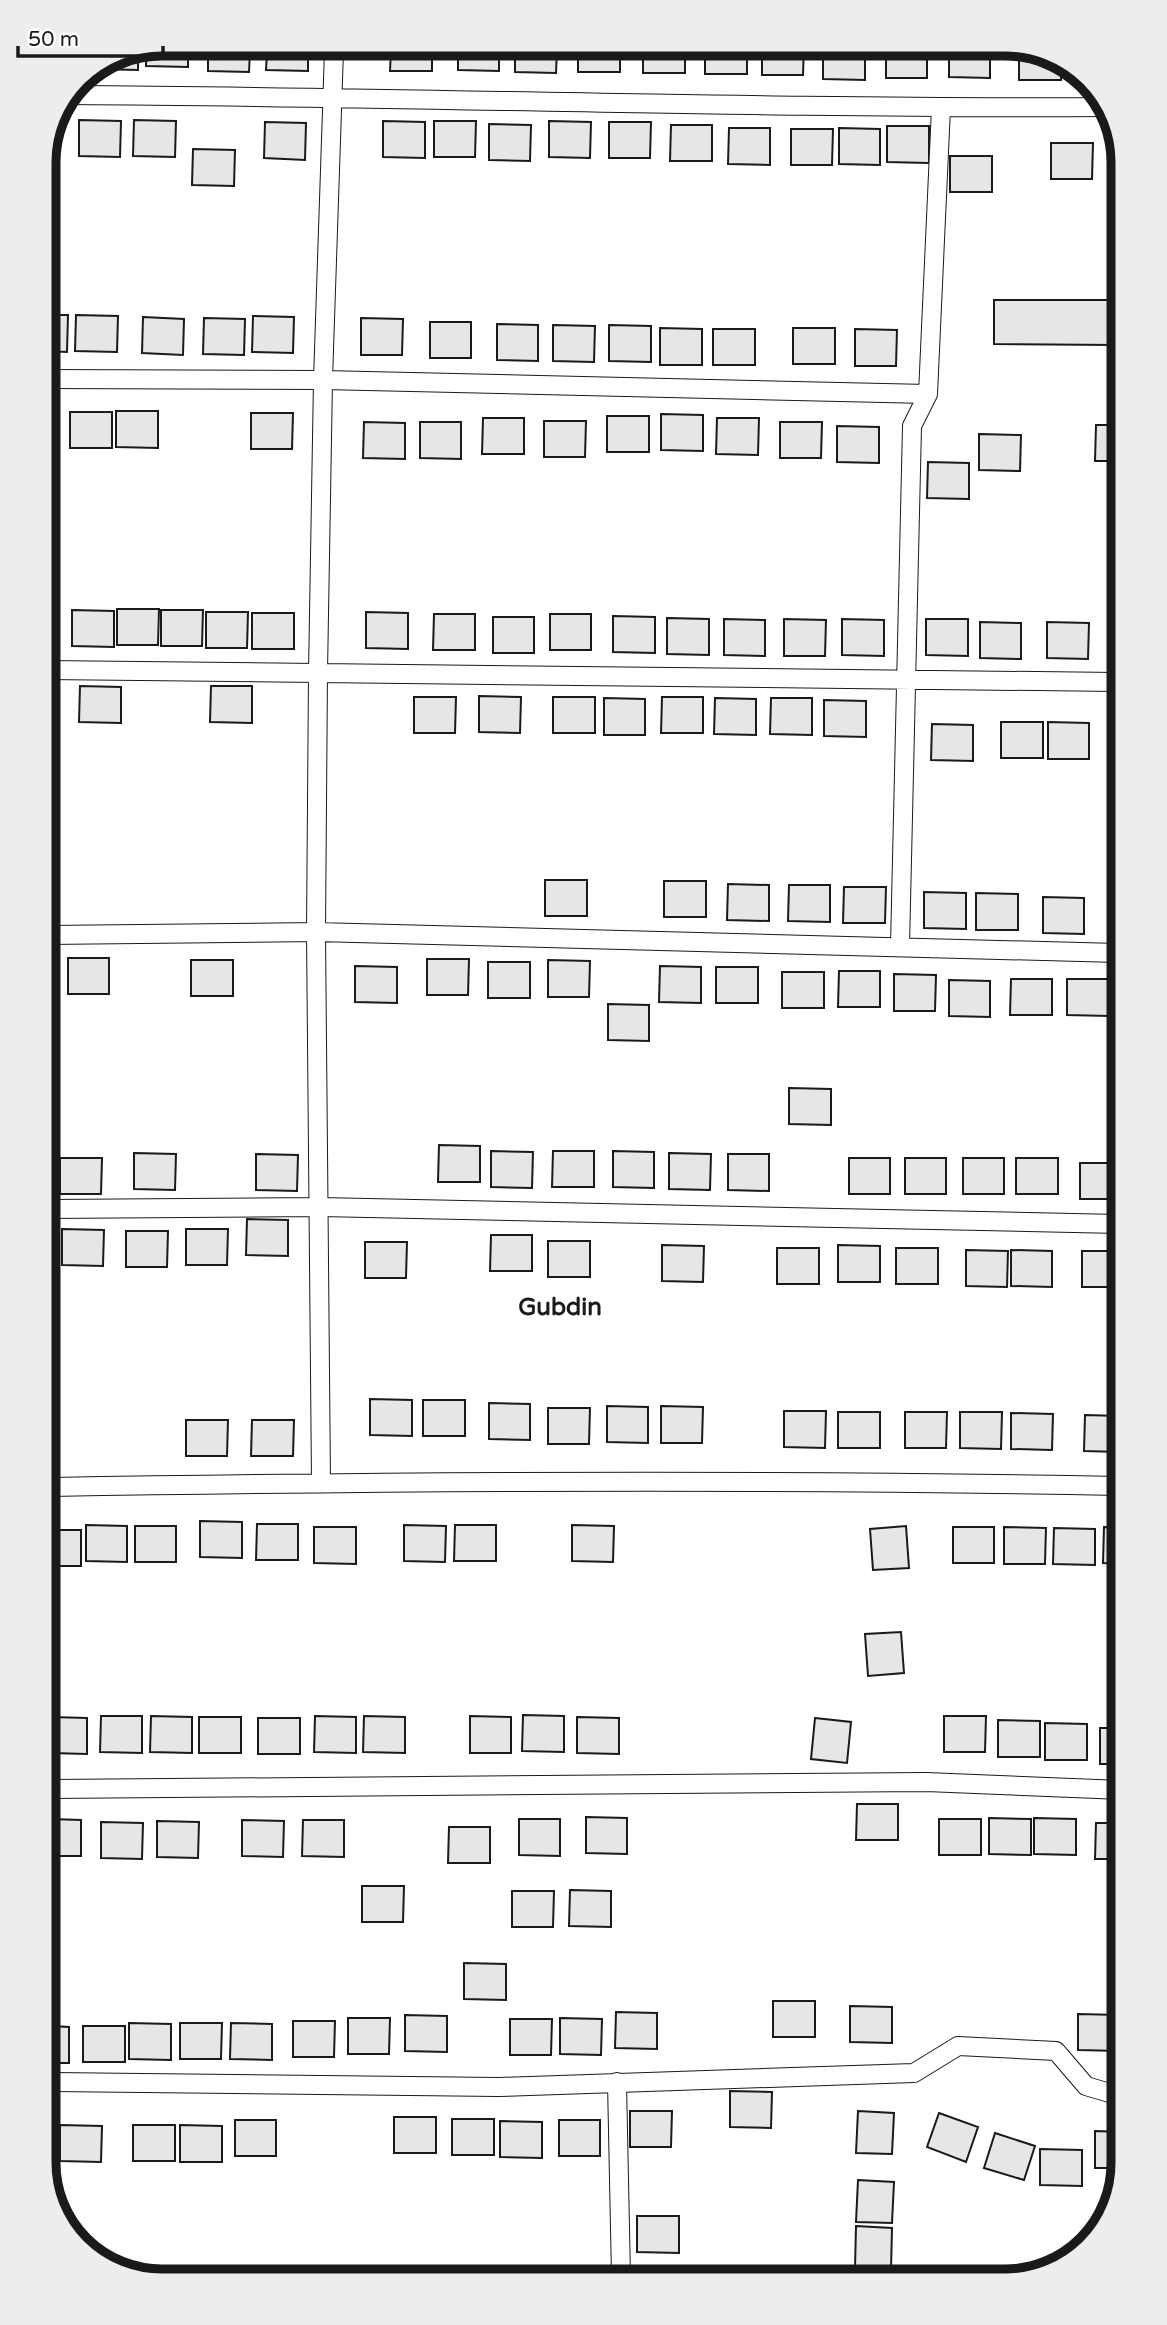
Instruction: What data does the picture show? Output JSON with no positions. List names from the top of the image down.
{
  "districts": ["Gubdin"],
  "scale_bar": "50 m"
}
